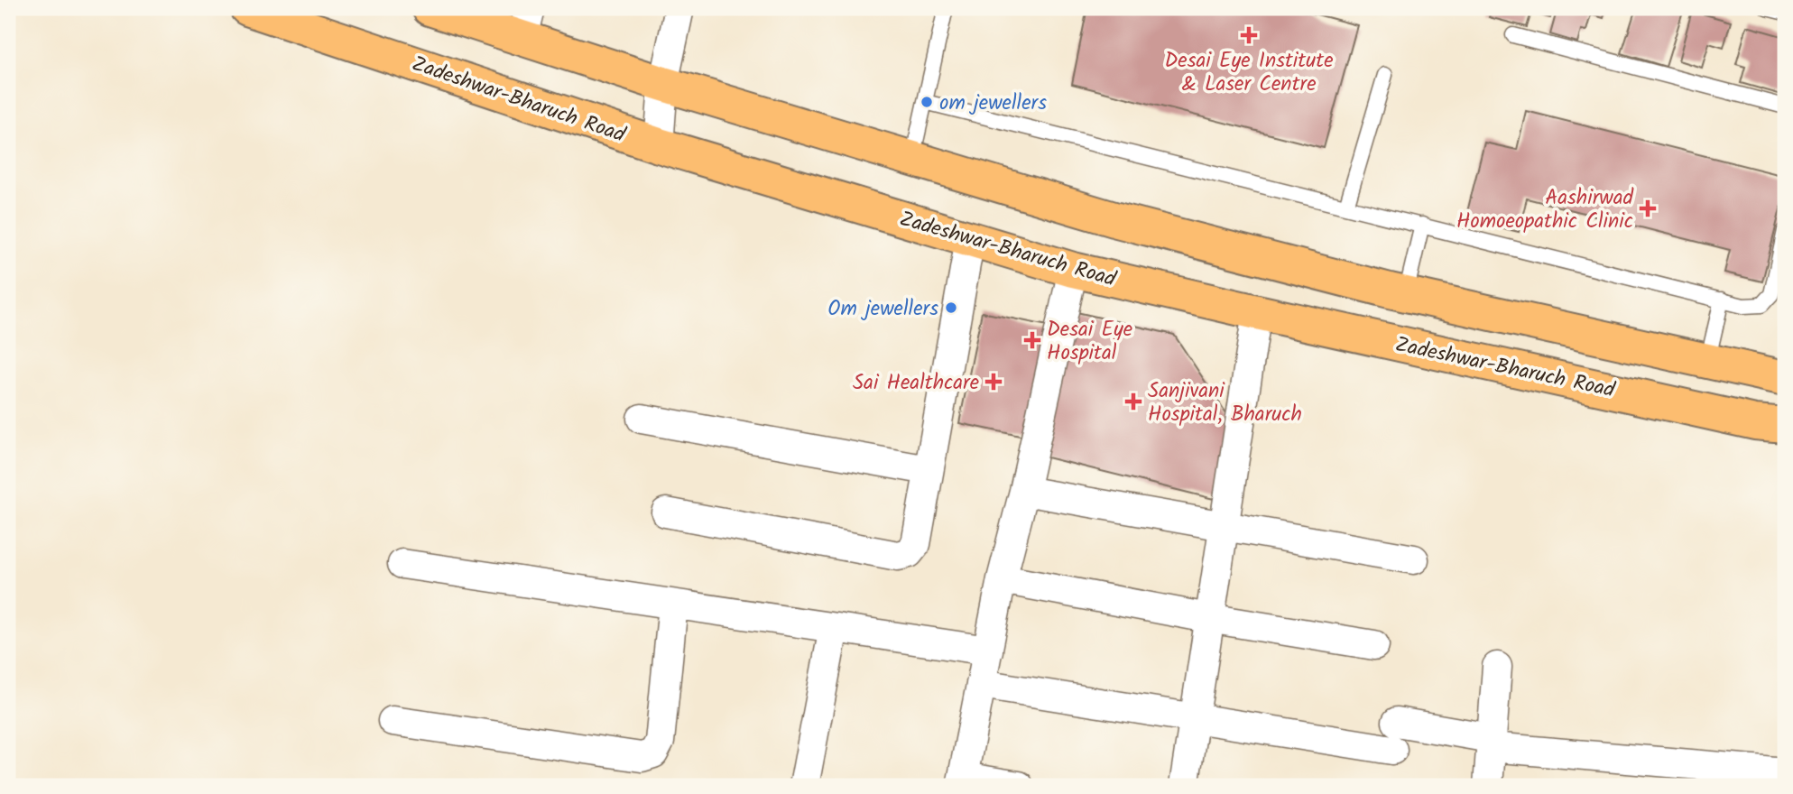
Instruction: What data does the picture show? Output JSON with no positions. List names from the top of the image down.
{
  "streets": {
    "main road": ["Zadeshwar-Bharuch Road"]
  },
  "places": {
    "health": [
      "Desai Eye Institute & Laser Centre",
      "Aashirwad Homoeopathic Clinic",
      "Desai Eye Hospital",
      "Sai Healthcare",
      "Sanjivani Hospital, Bharuch"
    ],
    "other": ["om jewellers", "Om jewellers"]
  }
}
